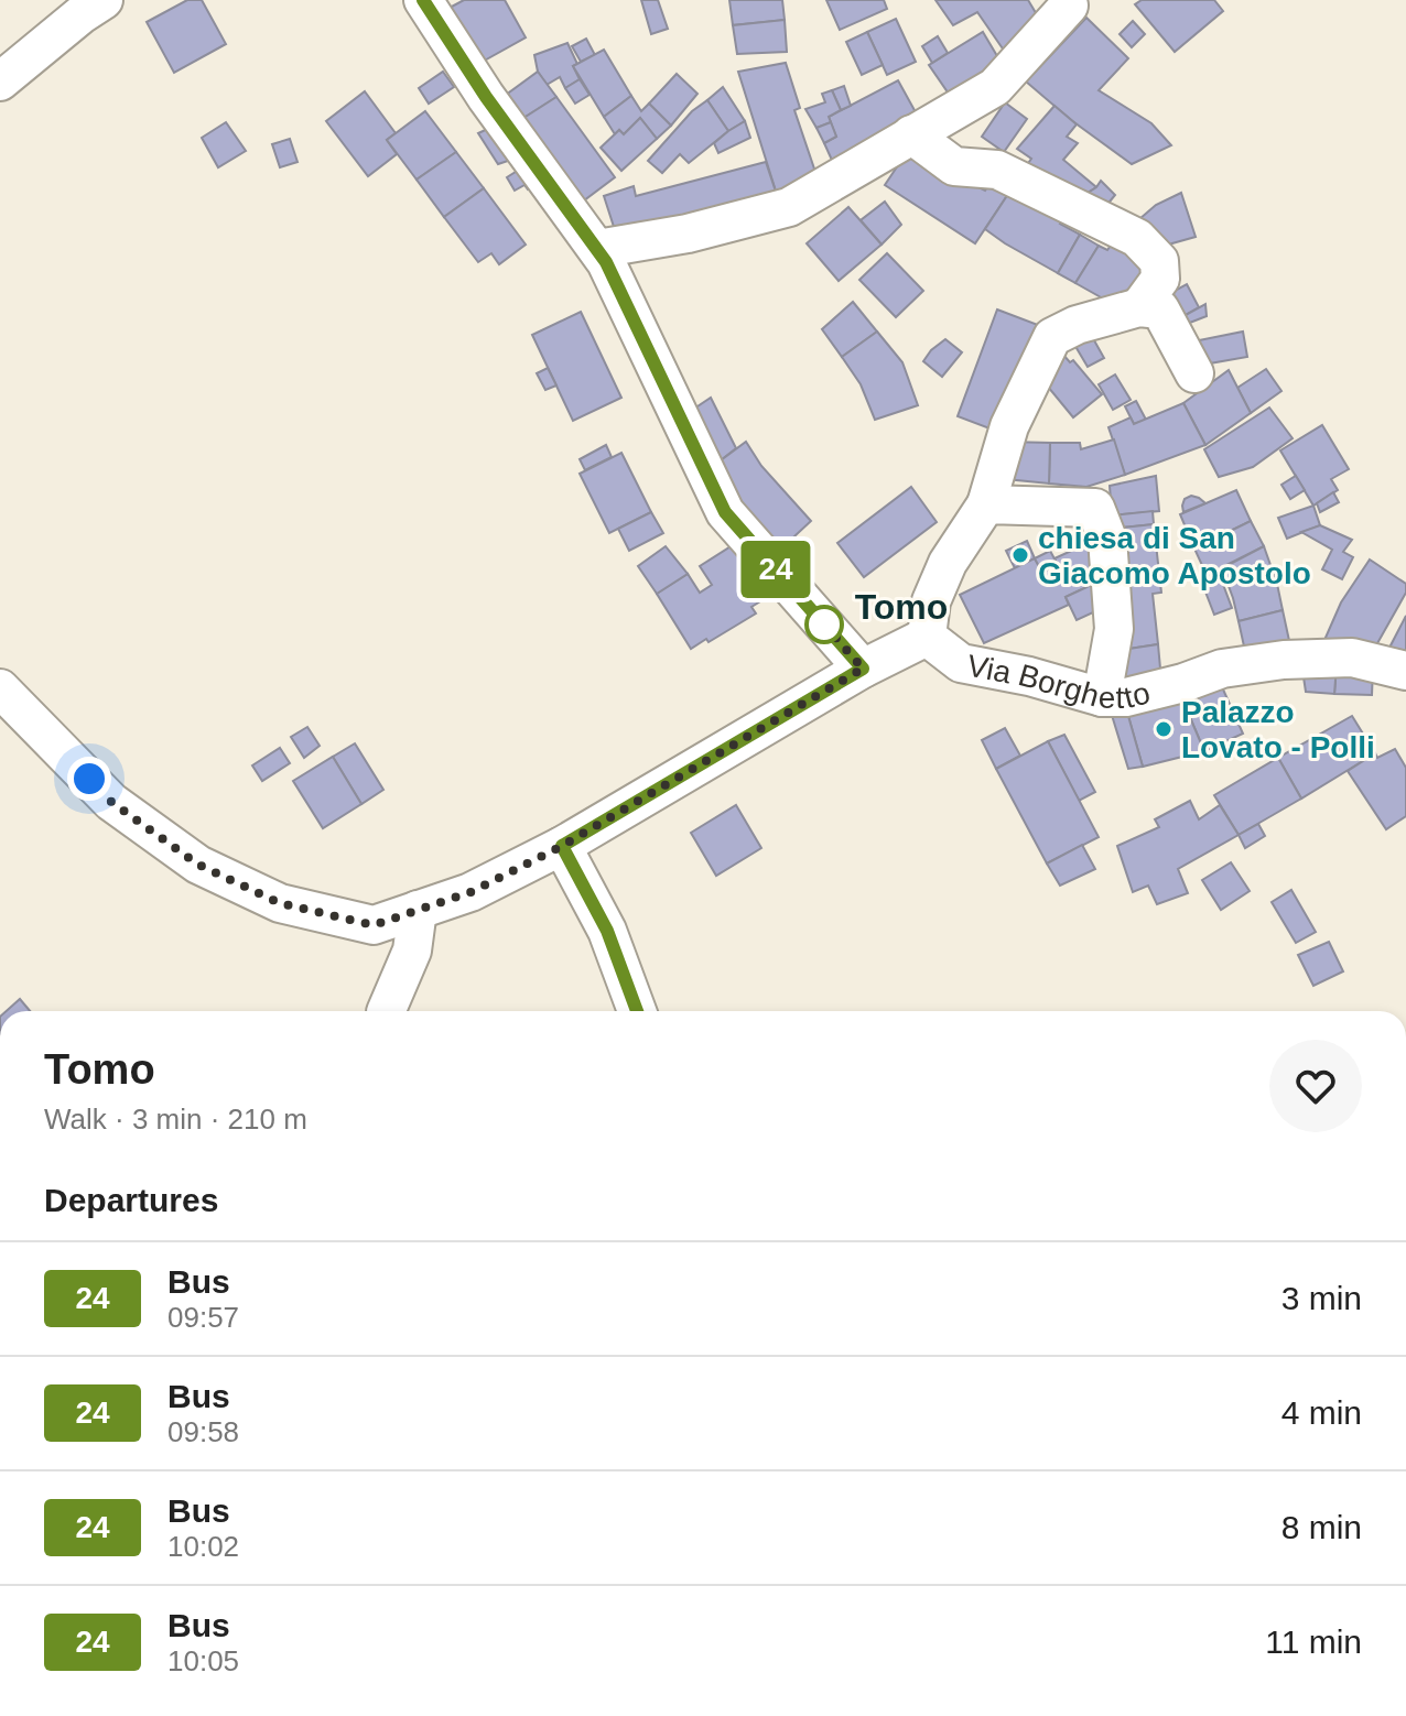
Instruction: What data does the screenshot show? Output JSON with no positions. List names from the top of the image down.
{
  "streets": {
    "street": ["Via Borghetto"]
  },
  "districts": ["Tomo"],
  "places": ["chiesa di San Giacomo Apostolo", "Palazzo Lovato - Polli"],
  "lines": ["bus line 24"],
  "page": {
    "on_map": "24",
    "heading": [
      ["Tomo", "Walk · 3 min · 210 m"],
      "Departures"
    ],
    "list": [
      {
        "mark": "24",
        "name": "Bus",
        "note": "09:57",
        "value": "3 min"
      },
      {
        "mark": "24",
        "name": "Bus",
        "note": "09:58",
        "value": "4 min"
      },
      {
        "mark": "24",
        "name": "Bus",
        "note": "10:02",
        "value": "8 min"
      },
      {
        "mark": "24",
        "name": "Bus",
        "note": "10:05",
        "value": "11 min"
      }
    ]
  }
}
